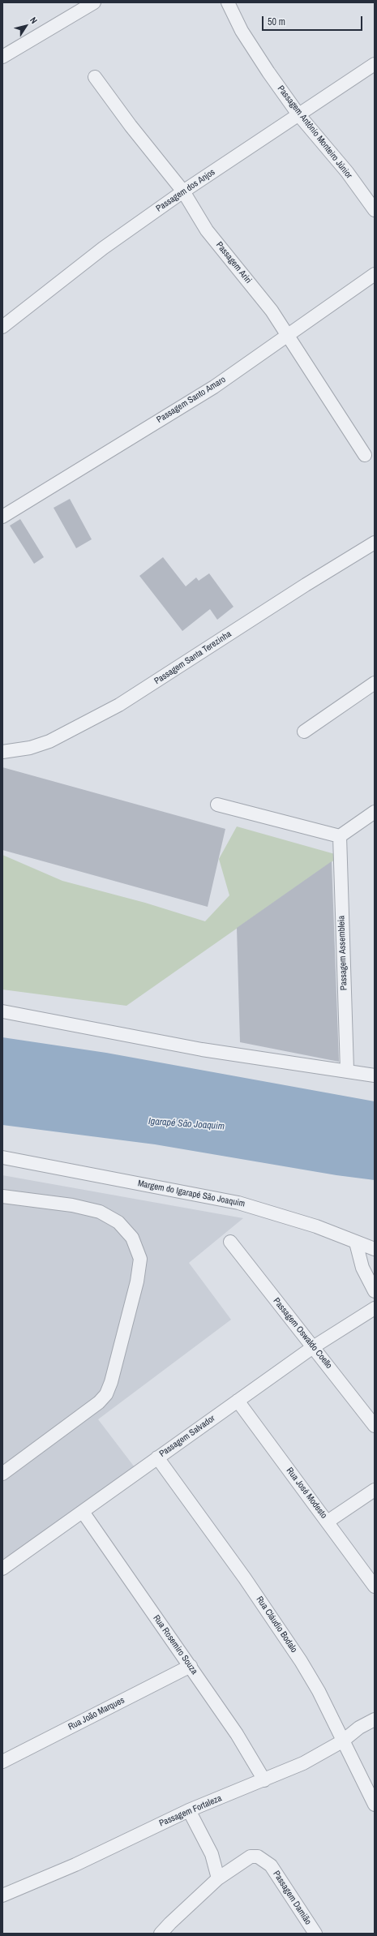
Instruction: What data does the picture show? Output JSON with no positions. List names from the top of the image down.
{
  "streets": {
    "street": [
      "Passagem Antônio Monteiro Júnior",
      "Passagem dos Anjos",
      "Passagem Ariri",
      "Passagem Santo Amaro",
      "Passagem Santa Terezinha",
      "Passagem Assembleia",
      "Margem do Igarapé São Joaquim",
      "Passagem Oswaldo Coello",
      "Passagem Salvador",
      "Rua José Modesto",
      "Rua Cláudio Bodalo",
      "Rua Rosemiro Souza",
      "Rua João Marques",
      "Passagem Fortaleza",
      "Passagem Damião"
    ]
  },
  "crossings": [
    ["Passagem Antônio Monteiro Júnior", "Passagem dos Anjos"],
    ["Passagem dos Anjos", "Passagem Ariri"],
    ["Passagem Ariri", "Passagem Santo Amaro"],
    ["Passagem Oswaldo Coello", "Passagem Salvador"],
    ["Passagem Salvador", "Rua José Modesto"],
    ["Passagem Salvador", "Rua Cláudio Bodalo"],
    ["Passagem Salvador", "Rua Rosemiro Souza"],
    ["Rua Cláudio Bodalo", "Passagem Fortaleza"],
    ["Rua Rosemiro Souza", "Rua João Marques"],
    ["Rua Rosemiro Souza", "Passagem Fortaleza"]
  ],
  "water": ["Igarapé São Joaquim"],
  "scale_bar": "50 m",
  "north": "top right"
}
